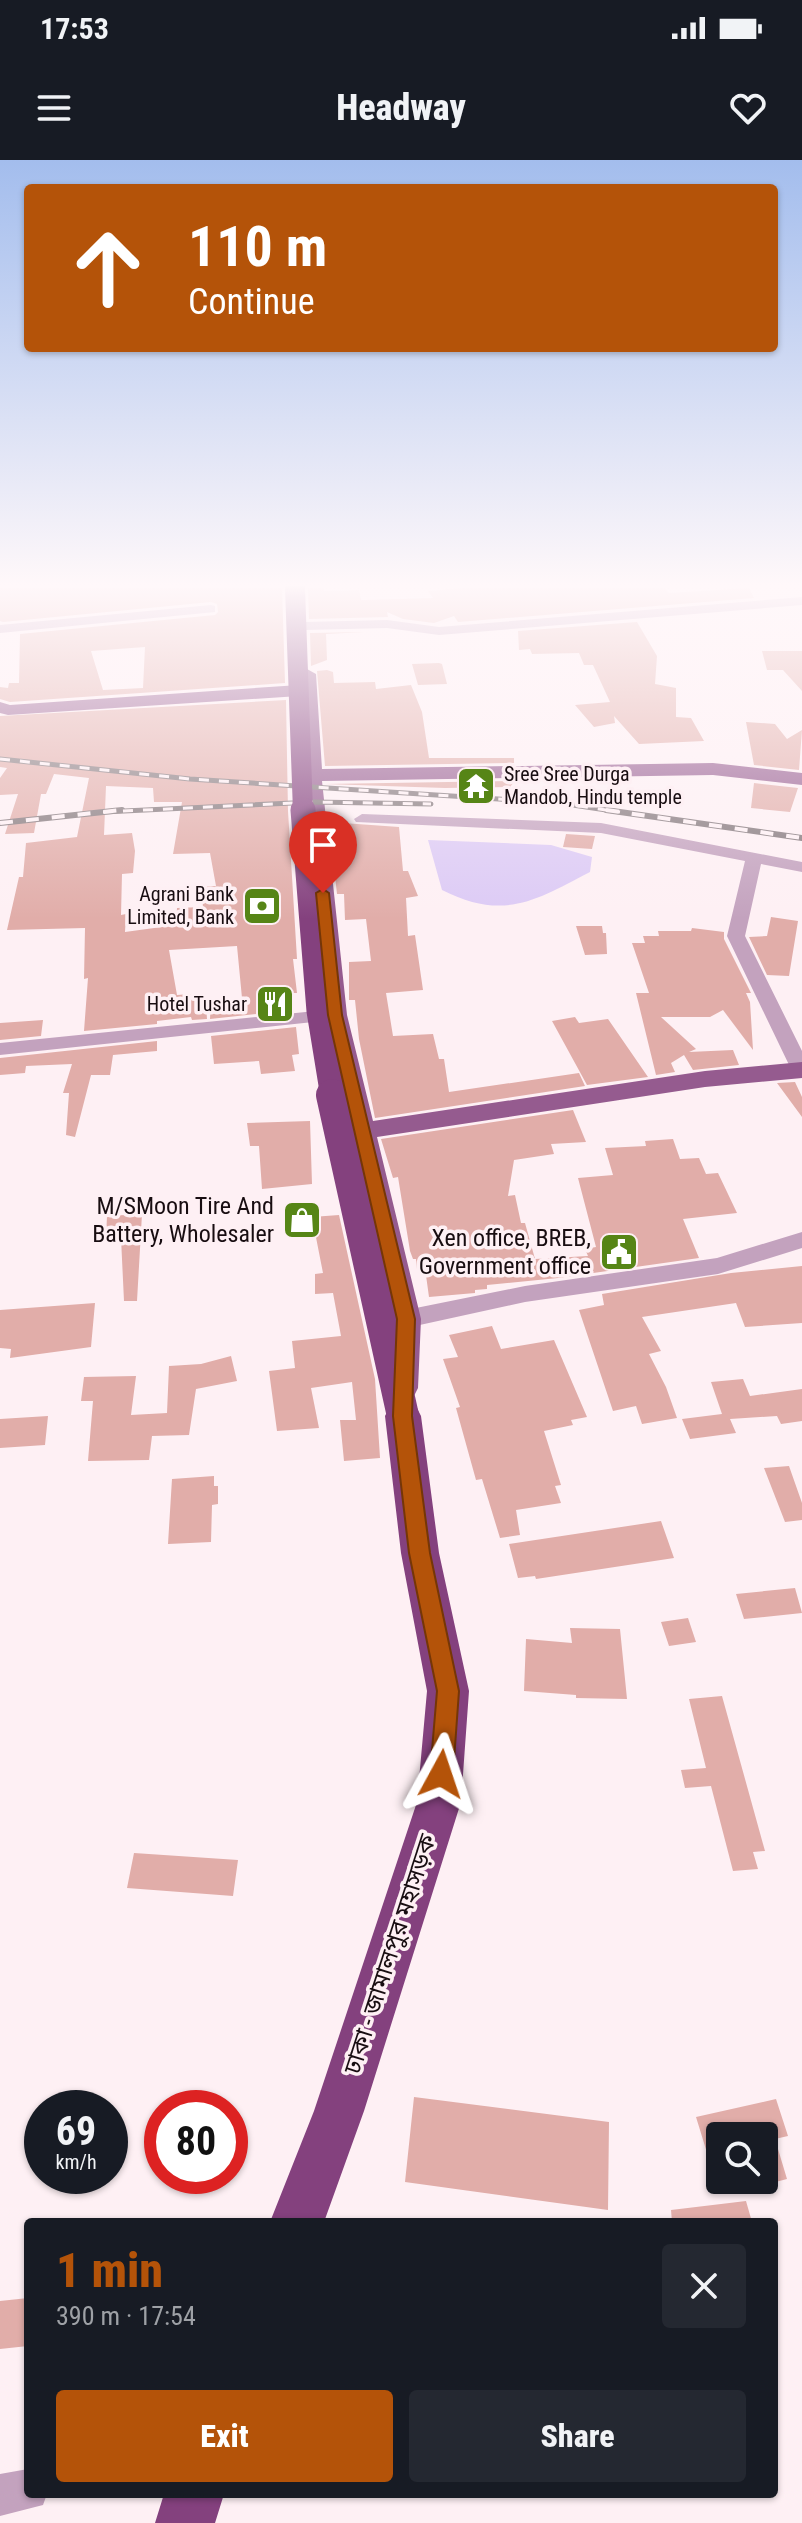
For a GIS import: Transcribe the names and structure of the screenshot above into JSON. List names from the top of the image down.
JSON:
{
  "streets": {
    "highway": ["ঢাকা - জামালপুর মহাসড়ক"]
  },
  "places": {
    "temple": ["Sree Sree Durga Mandob, Hindu temple"],
    "bank": ["Agrani Bank Limited, Bank"],
    "restaurant": ["Hotel Tushar"],
    "shop": ["M/SMoon Tire And Battery, Wholesaler"],
    "public building": ["Xen office, BREB, Government office"]
  },
  "page": {
    "status": "17:53",
    "header": "Headway",
    "turn": ["110 m", "Continue"],
    "speed": "69 km/h",
    "limit": "80",
    "heading": ["1 min", "390 m · 17:54"],
    "buttons": ["Exit", "Share"]
  }
}
